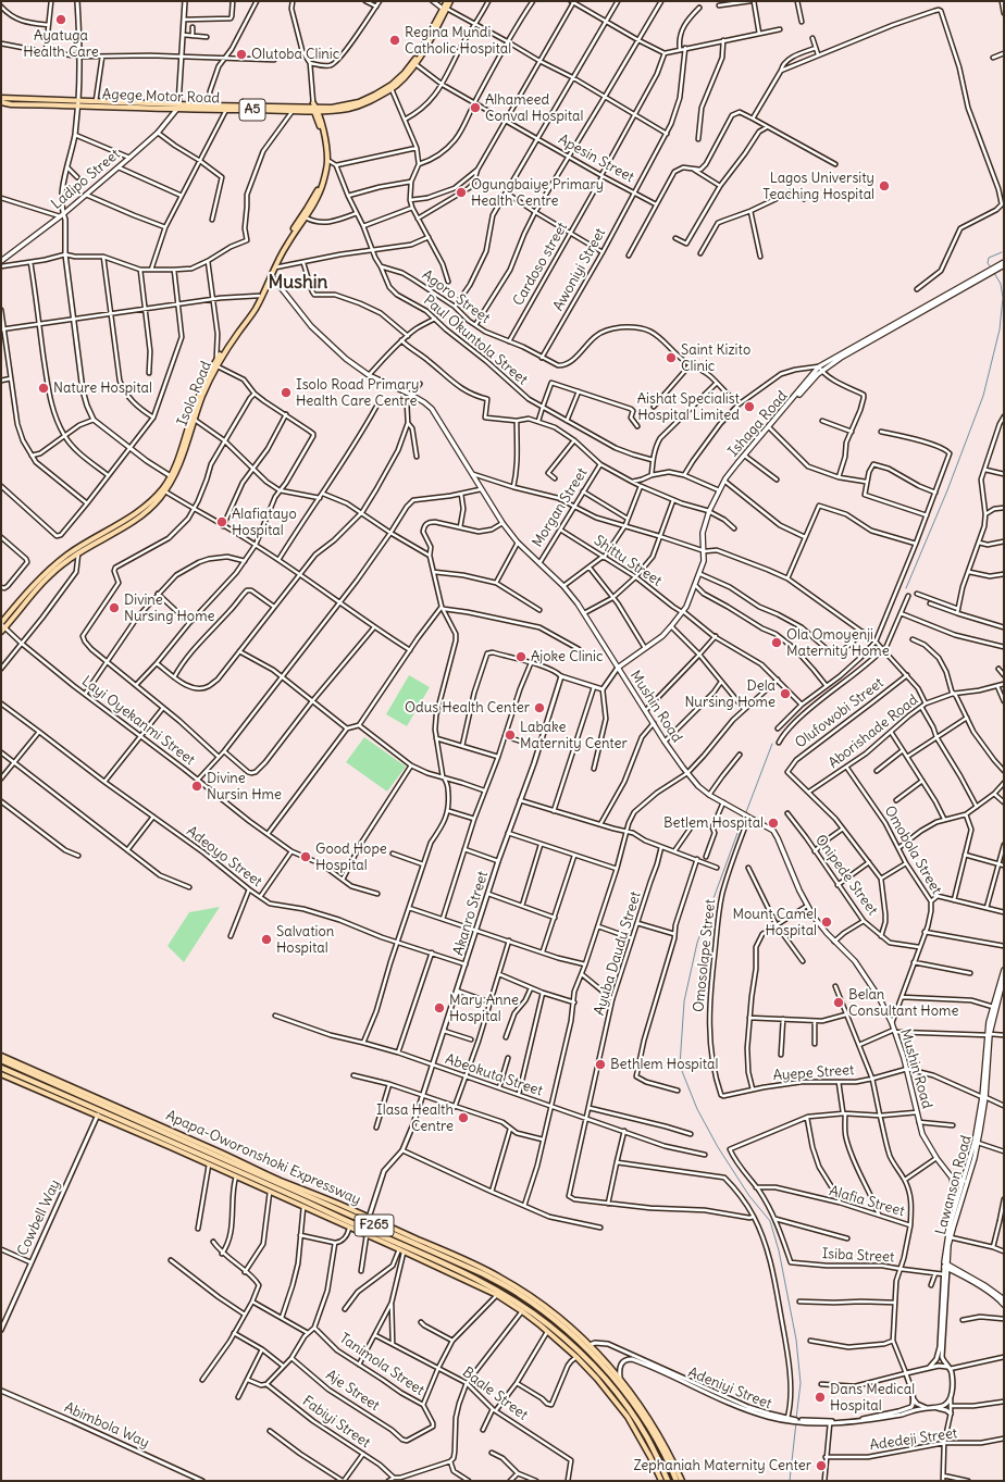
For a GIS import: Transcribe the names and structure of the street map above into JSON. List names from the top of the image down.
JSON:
{
  "streets": {
    "highway": ["Apapa-Oworonshoki Expressway", "F265"],
    "main road": [
      "Agege Motor Road",
      "A5",
      "Ladipo Street",
      "Isolo Road",
      "Ishaga Road",
      "Mushin Road",
      "Lawanson Road"
    ],
    "street": [
      "Apesin Street",
      "Cardoso street",
      "Awoniyi Street",
      "Agoro Street",
      "Paul Okuntola Street",
      "Morgan Street",
      "Shittu Street",
      "Olufowobi Street",
      "Layi Oyekanmi Street",
      "Aborishade Road",
      "Omobola Street",
      "Adeoyo Street",
      "Onipede Street",
      "Akanro Street",
      "Ayuba Daudu Street",
      "Omosolape Street",
      "Ayepe Street",
      "Abeokuta Street",
      "Alafia Street",
      "Cowbell Way",
      "Isiba Street",
      "Tanimola Street",
      "Adeniyi Street",
      "Aje Street",
      "Baale Street",
      "Fabiyi Street",
      "Abimbola Way",
      "Adedeji Street"
    ]
  },
  "crossings": [
    ["Agege Motor Road", "Apesin Street"],
    ["Agege Motor Road", "Ladipo Street"],
    ["Agege Motor Road", "Isolo Road"],
    ["Apesin Street", "Cardoso street"],
    ["Apesin Street", "Awoniyi Street"],
    ["Cardoso street", "Agoro Street"],
    ["Awoniyi Street", "Agoro Street"],
    ["Agoro Street", "Paul Okuntola Street"],
    ["Isolo Road", "Mushin Road"],
    ["Isolo Road", "Layi Oyekanmi Street"],
    ["Ishaga Road", "Shittu Street"],
    ["Ishaga Road", "Mushin Road"],
    ["Morgan Street", "Shittu Street"],
    ["Morgan Street", "Mushin Road"],
    ["Mushin Road", "Omobola Street"],
    ["Mushin Road", "Omosolape Street"],
    ["Mushin Road", "Ayepe Street"],
    ["Olufowobi Street", "Aborishade Road"],
    ["Aborishade Road", "Omobola Street"],
    ["Omobola Street", "Onipede Street"],
    ["Adeoyo Street", "Akanro Street"],
    ["Akanro Street", "Abeokuta Street"],
    ["Akanro Street", "Apapa-Oworonshoki Expressway"],
    ["Ayuba Daudu Street", "Abeokuta Street"],
    ["Omosolape Street", "Ayepe Street"],
    ["Ayepe Street", "Alafia Street"],
    ["Apapa-Oworonshoki Expressway", "Cowbell Way"],
    ["Apapa-Oworonshoki Expressway", "Adeniyi Street"],
    ["Lawanson Road", "Adeniyi Street"],
    ["Tanimola Street", "Aje Street"]
  ],
  "districts": ["Mushin"],
  "places": [
    "Ayatuga Health Care",
    "Regina Mundi Catholic Hospital",
    "Olutoba Clinic",
    "Alhameed Conval Hospital",
    "Lagos University Teaching Hospital",
    "Ogungbaiye Primary Health Centre",
    "Saint Kizito Clinic",
    "Nature Hospital",
    "Isolo Road Primary Health Care Centre",
    "Aishat Specialist Hospital Limited",
    "Alafiatayo Hospital",
    "Divine Nursing Home",
    "Ola Omoyenji Maternity Home",
    "Ajoke Clinic",
    "Dela Nursing Home",
    "Odus Health Center",
    "Labake Maternity Center",
    "Divine Nursin Hme",
    "Betlem Hospital",
    "Good Hope Hospital",
    "Mount Camel Hospital",
    "Salvation Hospital",
    "Belan Consultant Home",
    "Mary Anne Hospital",
    "Bethlem Hospital",
    "Ilasa Health Centre",
    "Dans Medical Hospital",
    "Zephaniah Maternity Center"
  ]
}
